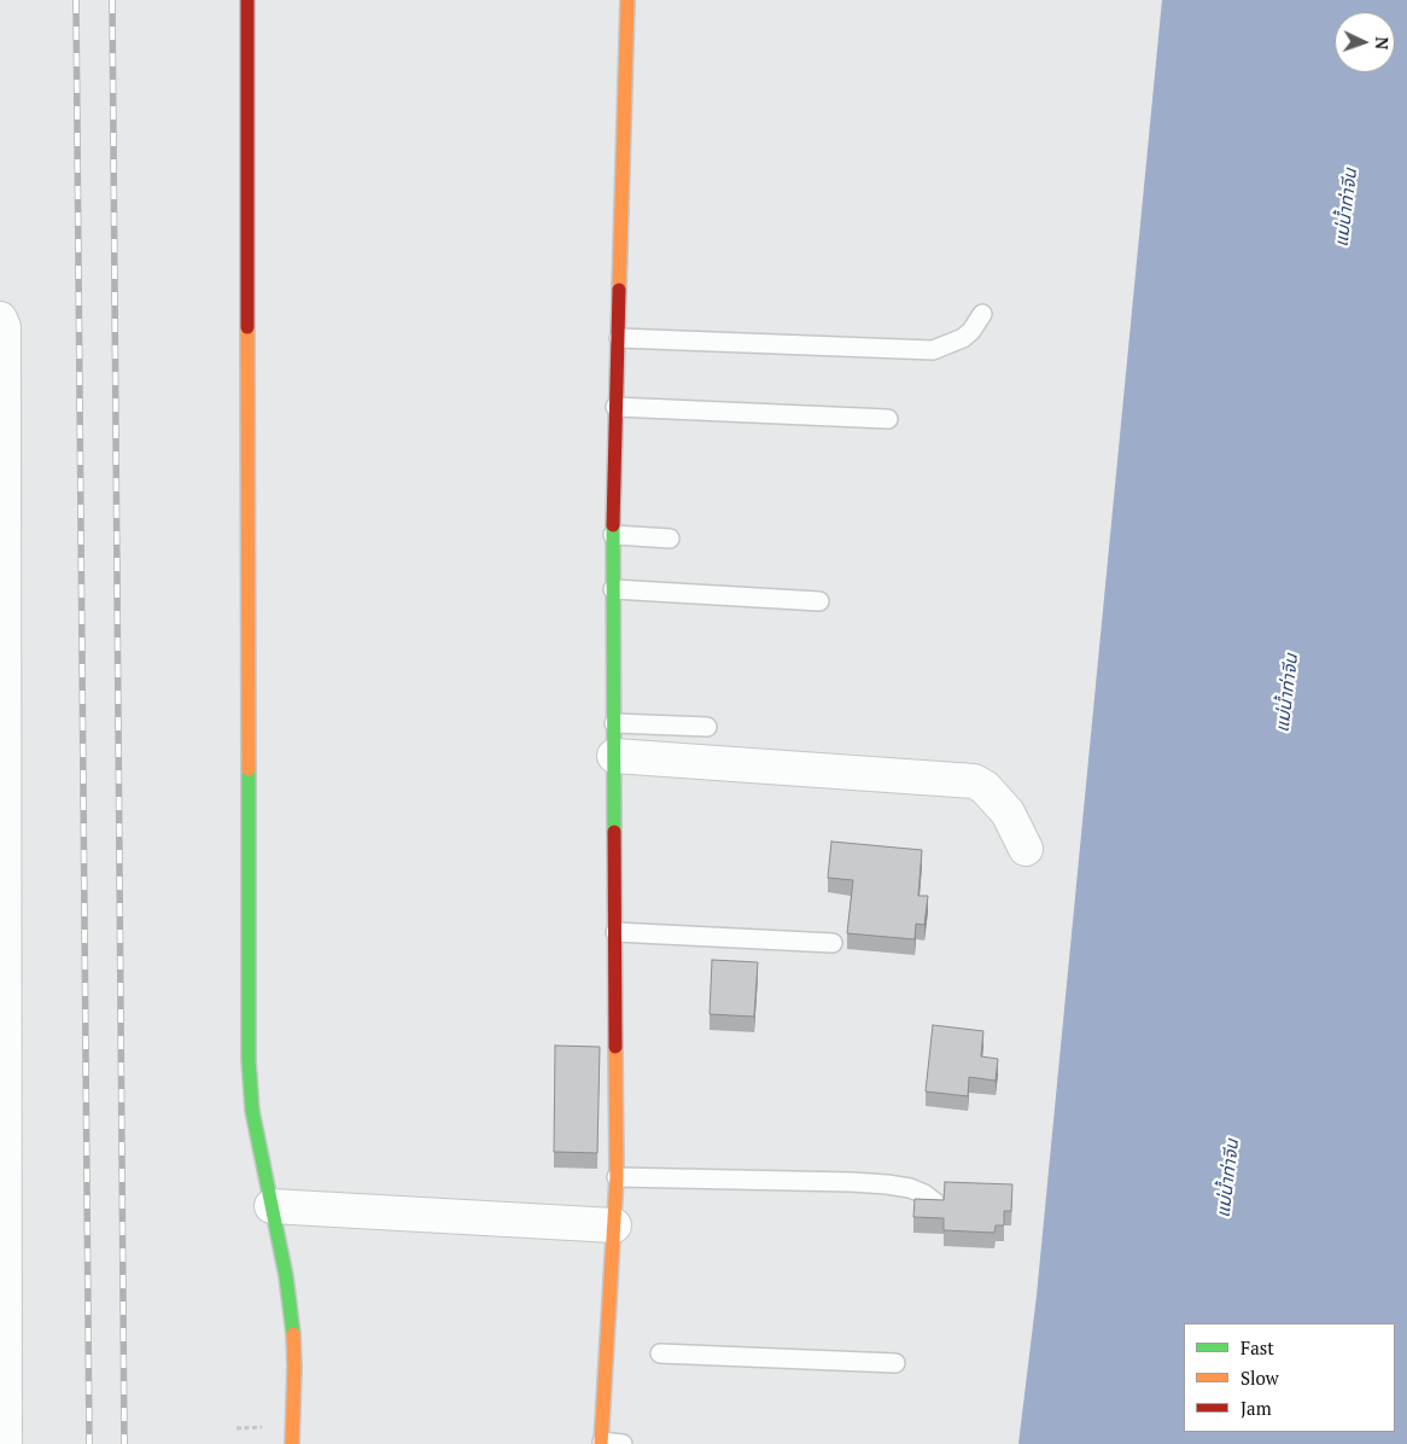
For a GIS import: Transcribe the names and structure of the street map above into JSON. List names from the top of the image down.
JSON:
{
  "water": ["แม่น้ำท่าจีน"],
  "legend": ["Fast", "Slow", "Jam"],
  "north": "right"
}
